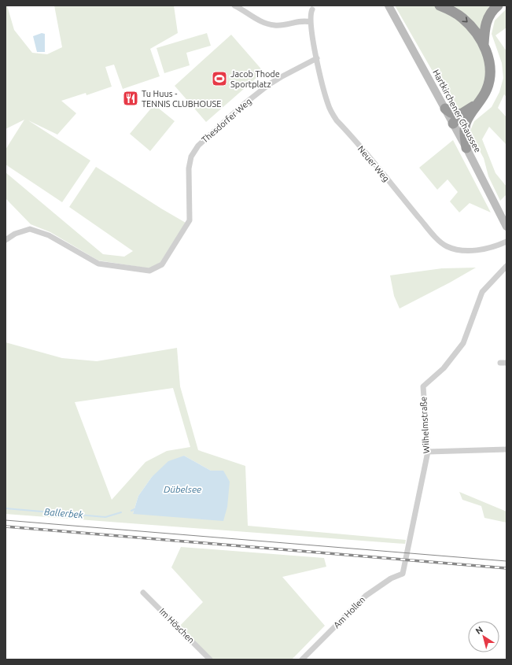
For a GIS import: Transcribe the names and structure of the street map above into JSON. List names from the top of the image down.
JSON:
{
  "streets": {
    "main road": ["Hartkirchener Chaussee"],
    "street": [
      "Thesdorfer Weg",
      "Neuer Weg",
      "Wilhelmstraße",
      "Am Hollen",
      "Im Höschen"
    ]
  },
  "crossings": [
    ["Thesdorfer Weg", "Neuer Weg"],
    ["Wilhelmstraße", "Am Hollen"]
  ],
  "water": ["Dübelsee", "Ballerbek"],
  "places": {
    "sports": ["Jacob Thode Sportplatz"],
    "restaurant": ["Tu Huus - TENNIS CLUBHOUSE"]
  },
  "north": "top left"
}
